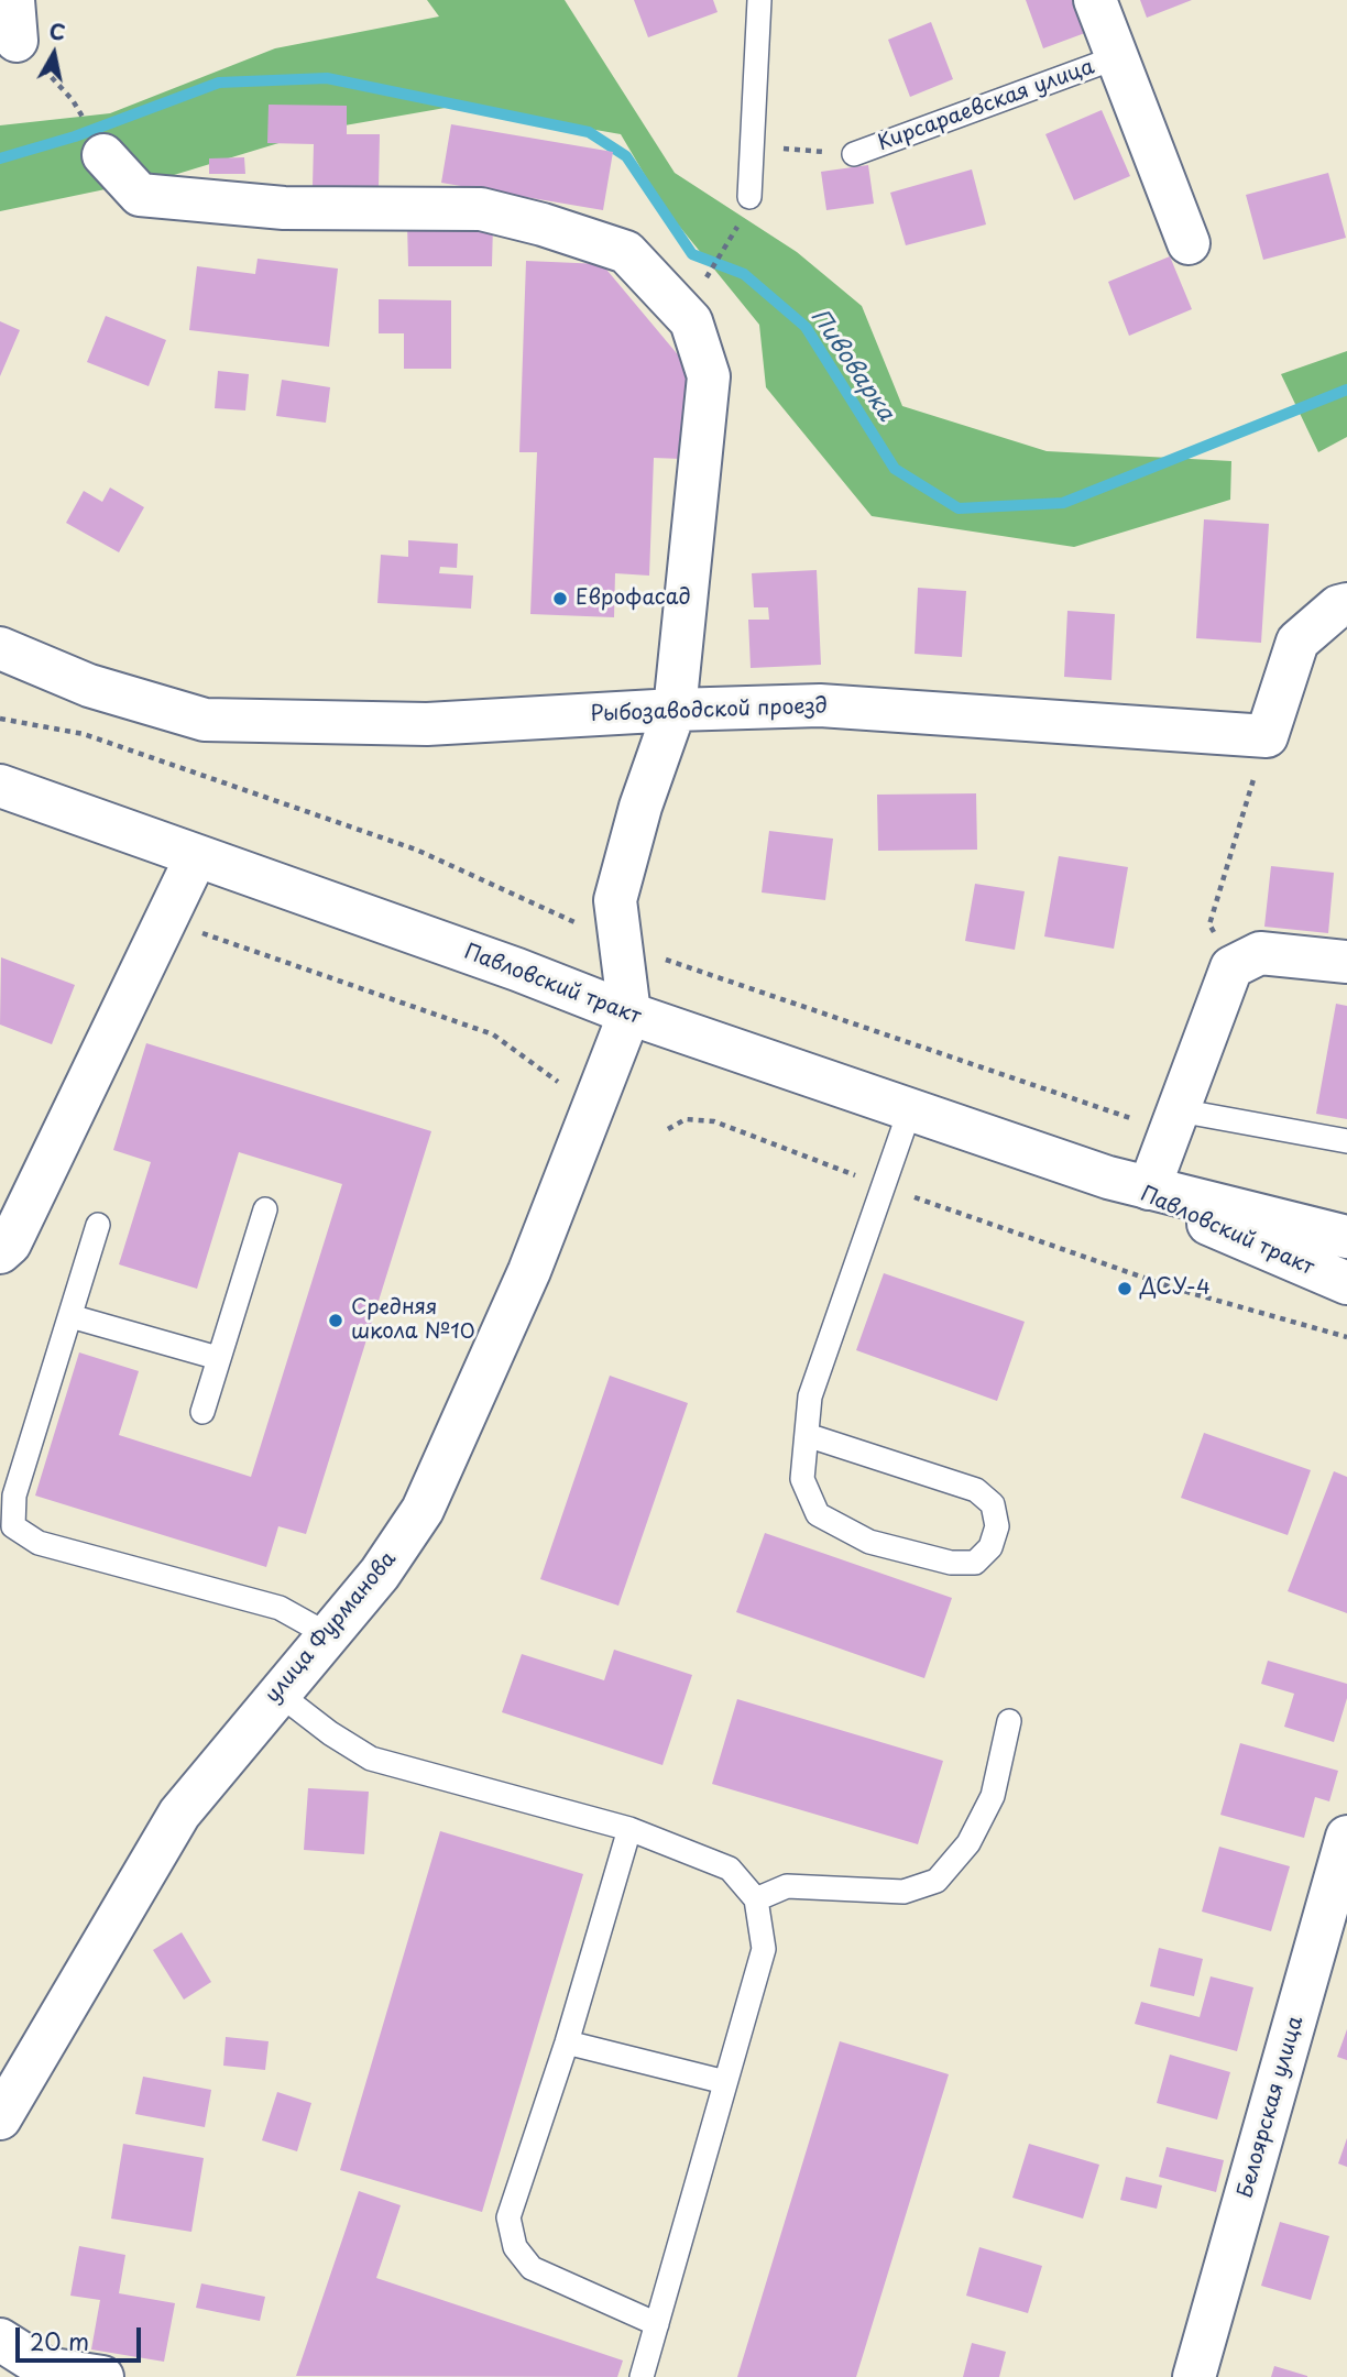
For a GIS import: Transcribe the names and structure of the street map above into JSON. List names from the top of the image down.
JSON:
{
  "streets": {
    "street": [
      "Рыбозаводской проезд",
      "Павловский тракт",
      "улица Фурманова",
      "Белоярская улица"
    ],
    "lane": ["Кирсараевская улица"]
  },
  "crossings": [
    ["Павловский тракт", "улица Фурманова"]
  ],
  "water": ["Пивоварка"],
  "places": ["Еврофасад", "ДСУ-4", "Средняя школа №10"],
  "scale_bar": "20 m",
  "north": "top"
}
